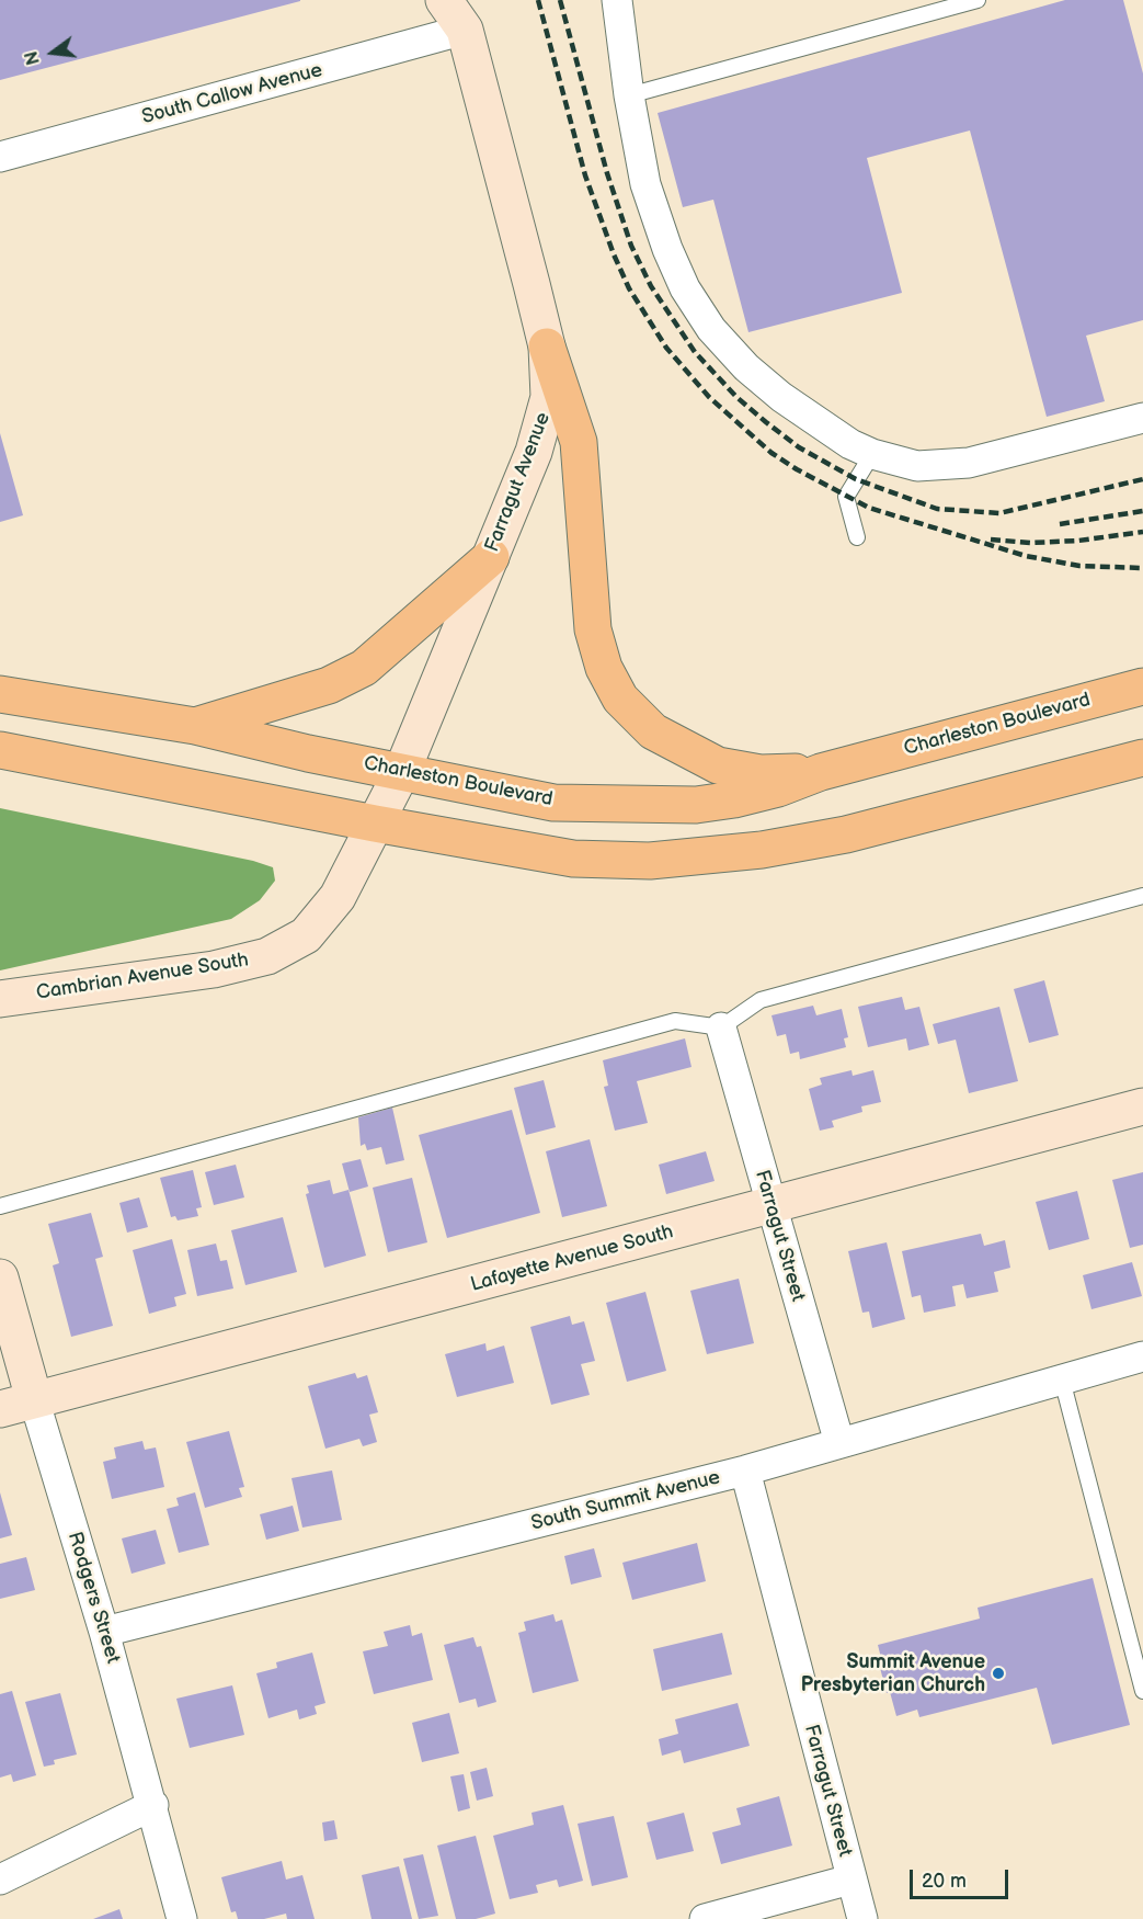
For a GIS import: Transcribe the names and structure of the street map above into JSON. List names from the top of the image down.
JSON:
{
  "streets": {
    "highway": ["Charleston Boulevard"],
    "street": [
      "South Callow Avenue",
      "Farragut Avenue",
      "Cambrian Avenue South",
      "Farragut Street",
      "Lafayette Avenue South",
      "South Summit Avenue",
      "Rodgers Street"
    ]
  },
  "crossings": [
    ["South Callow Avenue", "Farragut Avenue"],
    ["Farragut Avenue", "Charleston Boulevard"],
    ["Farragut Street", "Lafayette Avenue South"],
    ["Farragut Street", "South Summit Avenue"],
    ["Lafayette Avenue South", "Rodgers Street"],
    ["South Summit Avenue", "Rodgers Street"]
  ],
  "places": ["Summit Avenue Presbyterian Church"],
  "scale_bar": "20 m",
  "north": "left"
}
